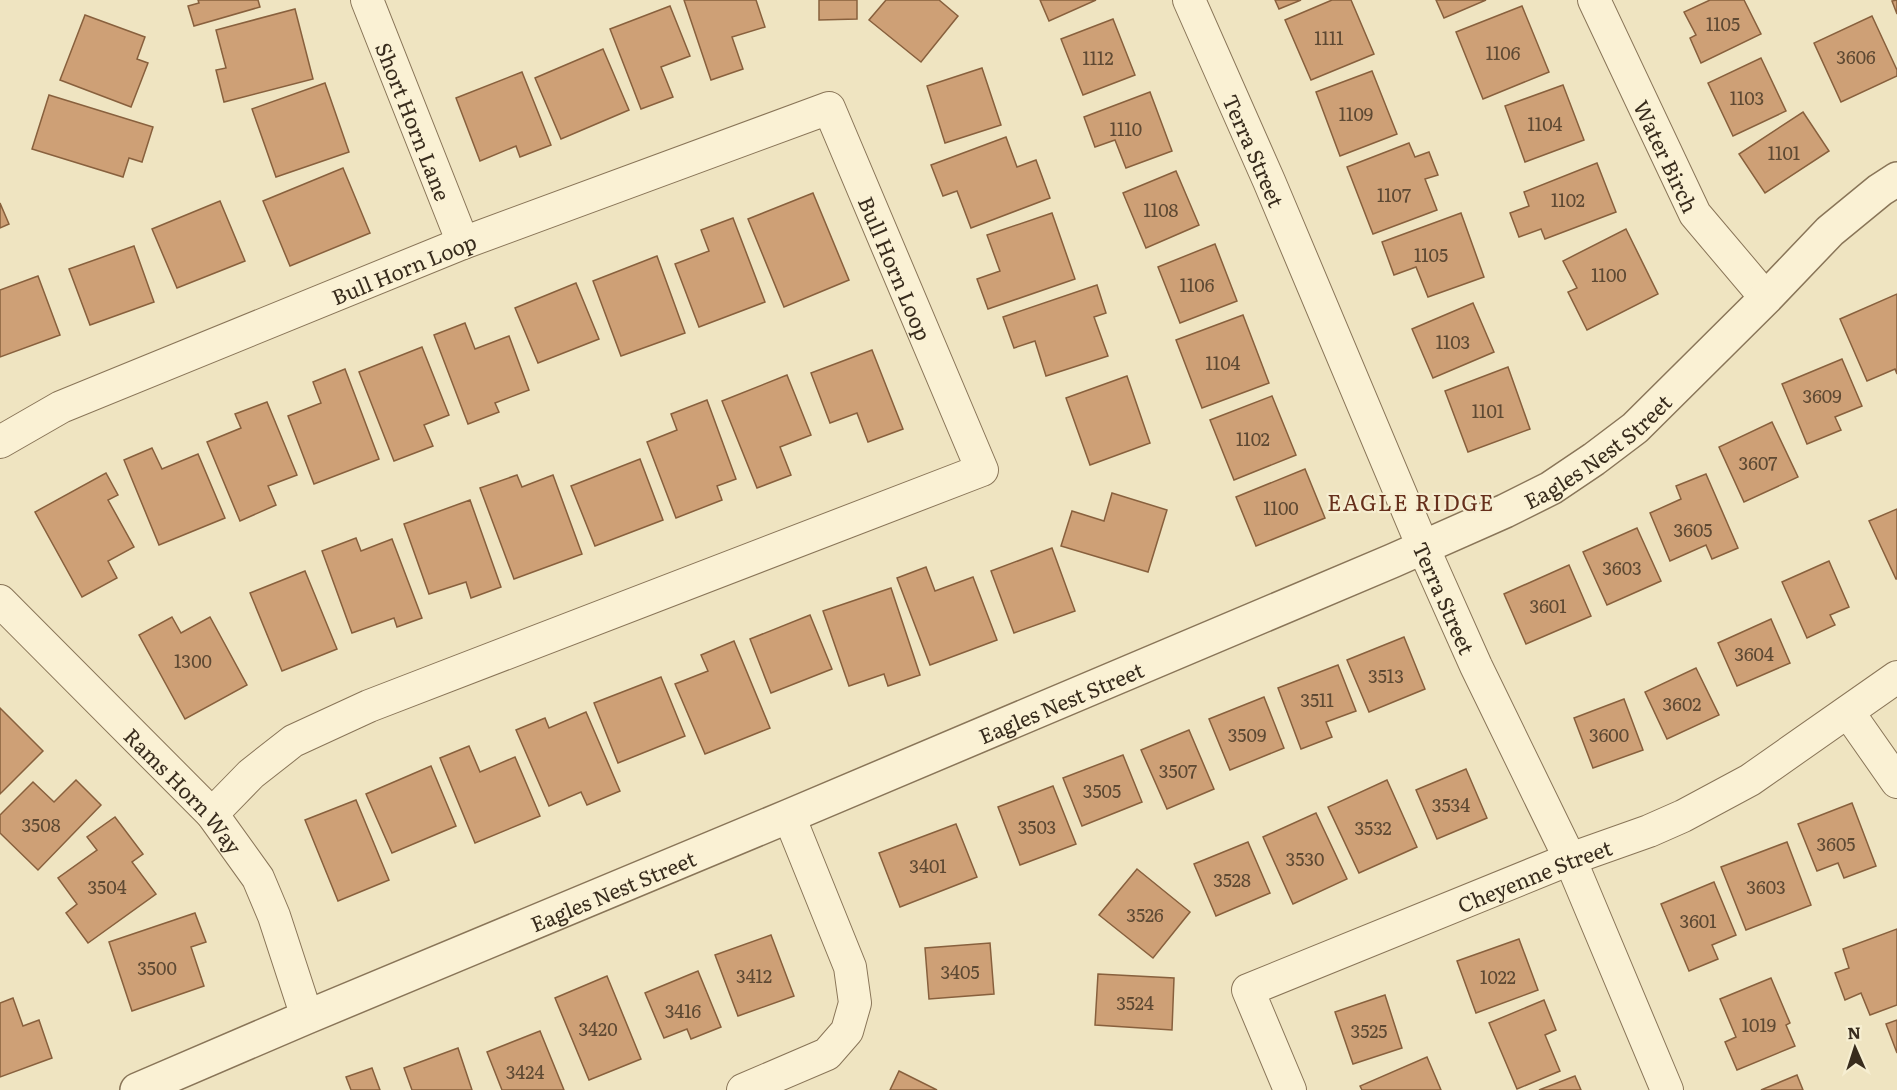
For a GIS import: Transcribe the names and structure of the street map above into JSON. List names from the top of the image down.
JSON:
{
  "streets": {
    "street": [
      "Short Horn Lane",
      "Terra Street",
      "Water Birch",
      "Bull Horn Loop",
      "Eagles Nest Street",
      "Rams Horn Way",
      "Cheyenne Street"
    ]
  },
  "crossings": [
    ["Short Horn Lane", "Bull Horn Loop"],
    ["Terra Street", "Eagles Nest Street"],
    ["Terra Street", "Cheyenne Street"],
    ["Water Birch", "Eagles Nest Street"],
    ["Bull Horn Loop", "Rams Horn Way"],
    ["Eagles Nest Street", "Rams Horn Way"]
  ],
  "districts": ["EAGLE RIDGE"],
  "house_numbers": [
    "1105",
    "1111",
    "1106",
    "3606",
    "1112",
    "1103",
    "1109",
    "1104",
    "1110",
    "1101",
    "1107",
    "1102",
    "1108",
    "1105",
    "1100",
    "1106",
    "1103",
    "1104",
    "3609",
    "1101",
    "1102",
    "3607",
    "1100",
    "3605",
    "3603",
    "3601",
    "3604",
    "1300",
    "3513",
    "3511",
    "3602",
    "3509",
    "3600",
    "3507",
    "3505",
    "3534",
    "3508",
    "3503",
    "3532",
    "3605",
    "3530",
    "3401",
    "3528",
    "3504",
    "3603",
    "3526",
    "3601",
    "3500",
    "3405",
    "3412",
    "1022",
    "3524",
    "3416",
    "1019",
    "3420",
    "3525",
    "3424"
  ],
  "north": "top"
}
